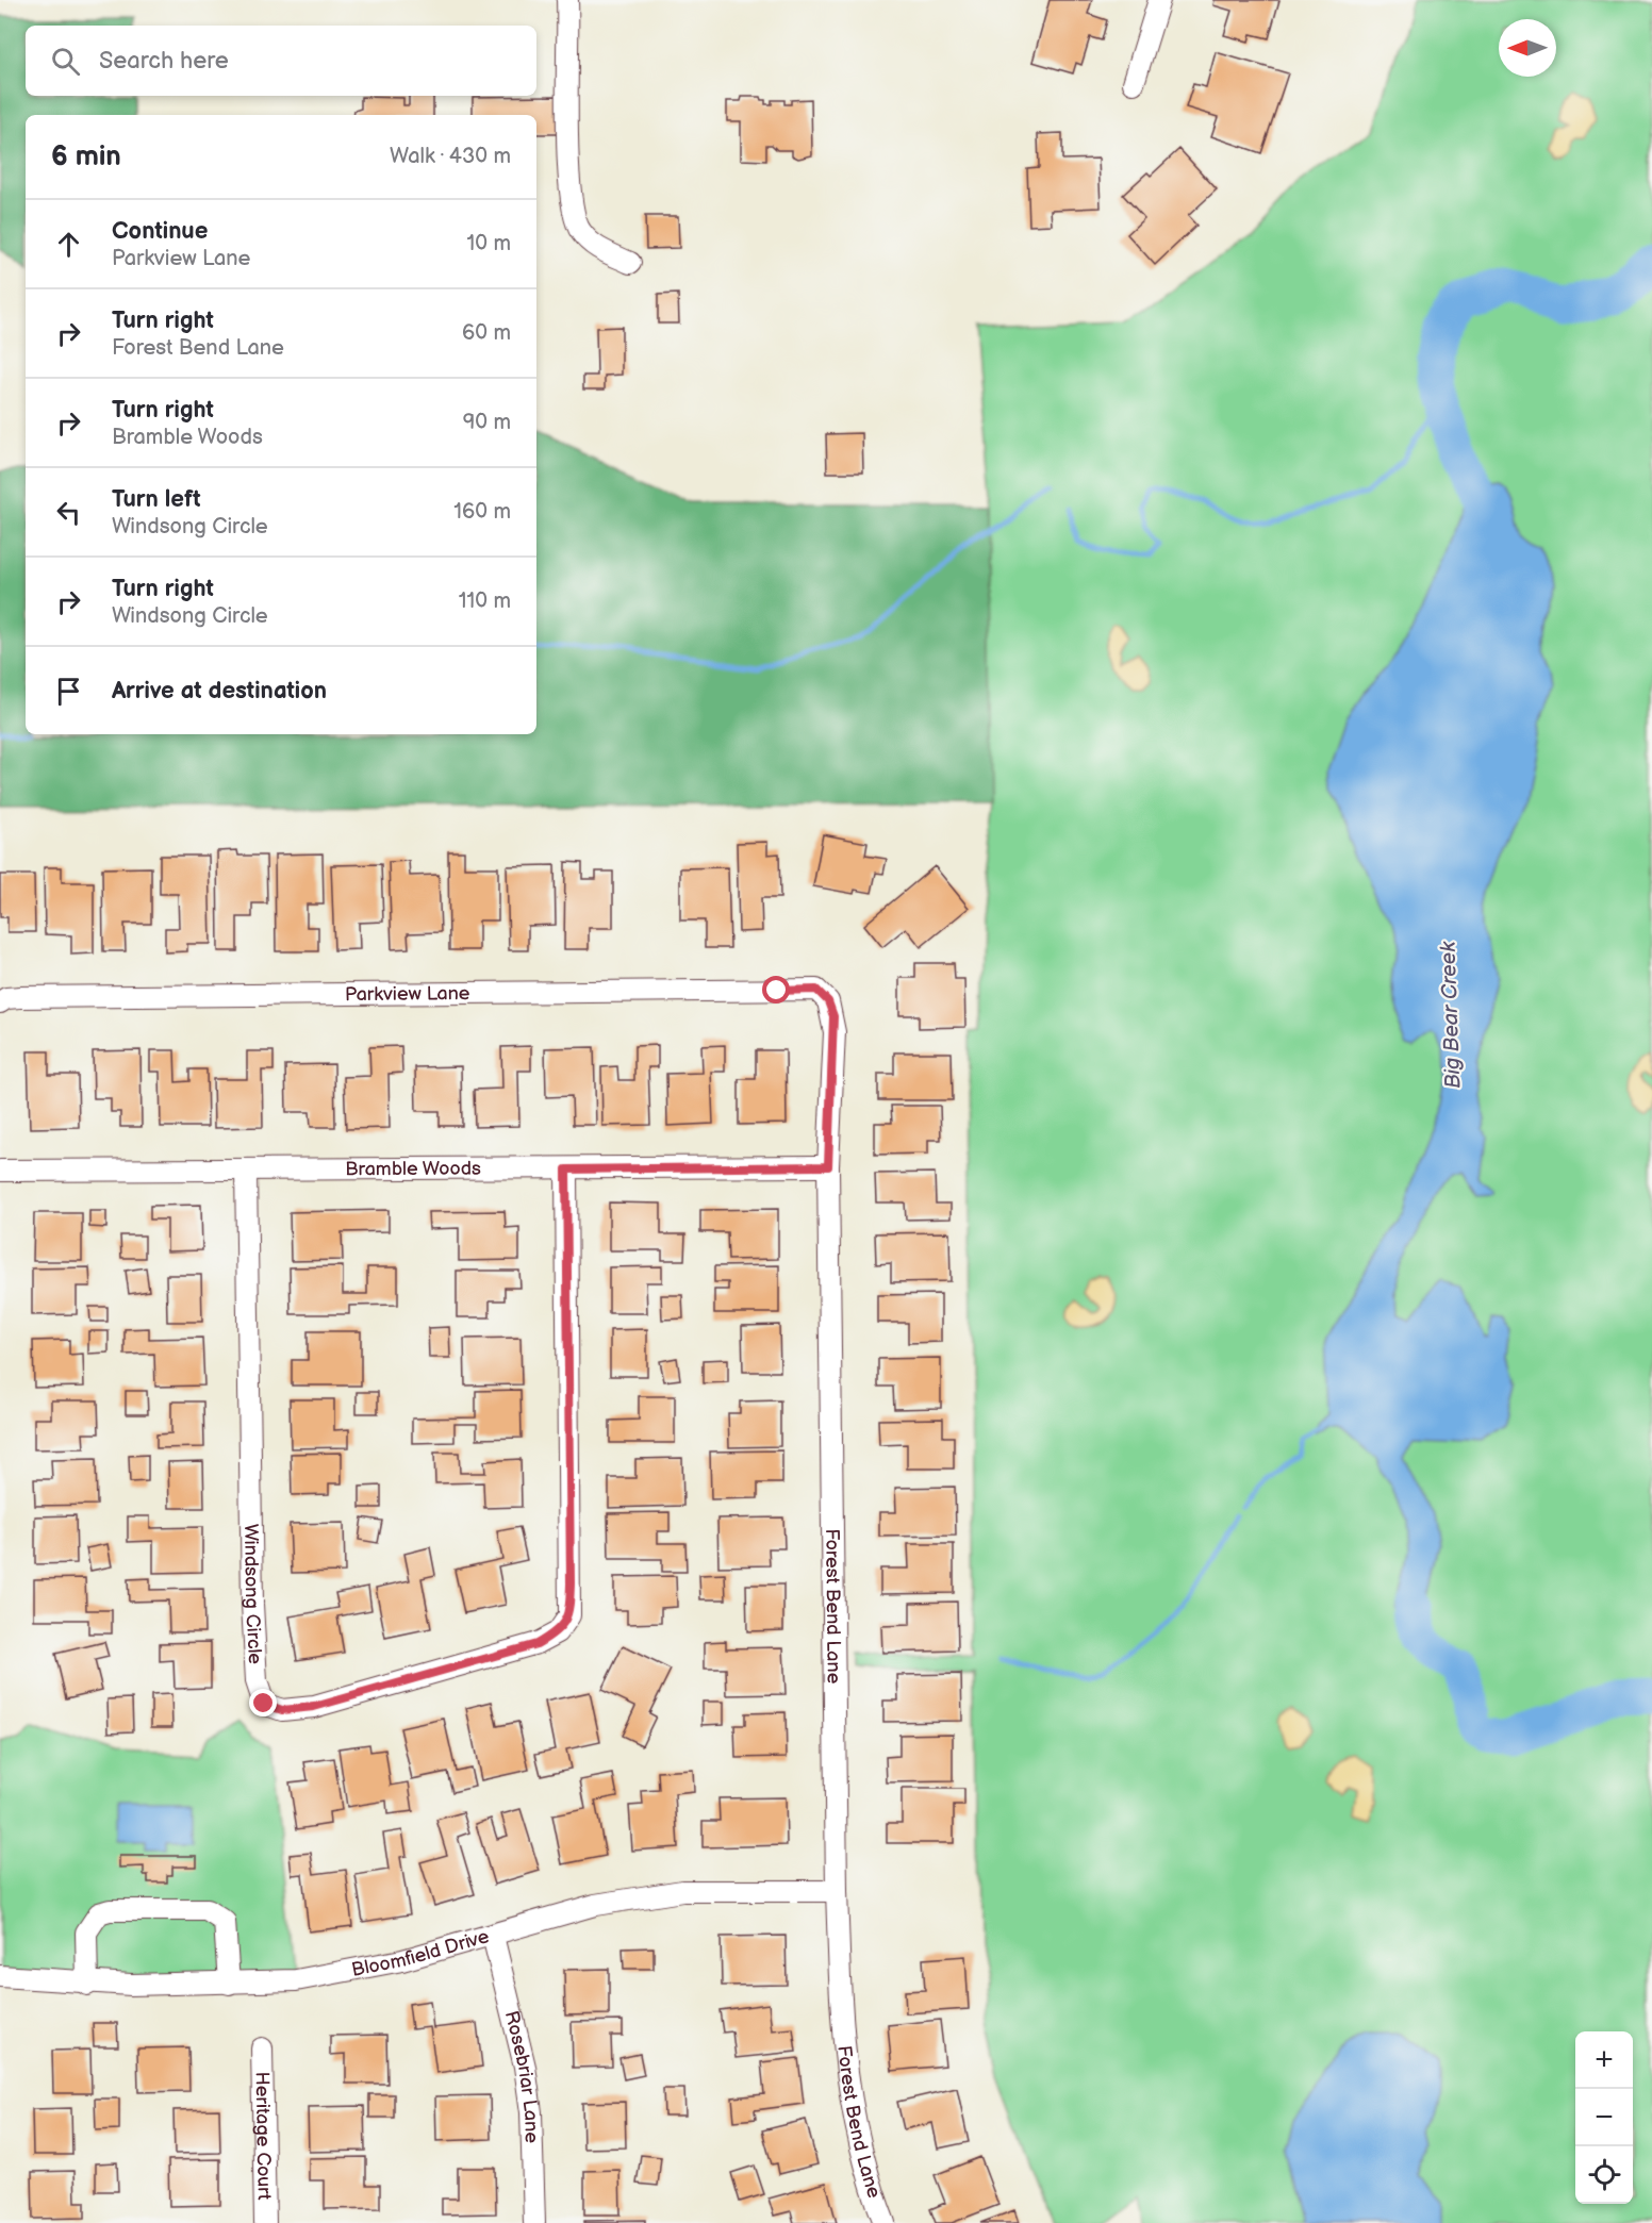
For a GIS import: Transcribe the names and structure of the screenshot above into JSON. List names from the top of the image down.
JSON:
{
  "streets": {
    "street": [
      "Parkview Lane",
      "Bramble Woods",
      "Windsong Circle",
      "Forest Bend Lane",
      "Bloomfield Drive",
      "Rosebriar Lane",
      "Heritage Court"
    ]
  },
  "crossings": [
    ["Parkview Lane", "Forest Bend Lane"],
    ["Bramble Woods", "Windsong Circle"],
    ["Bramble Woods", "Forest Bend Lane"],
    ["Forest Bend Lane", "Bloomfield Drive"],
    ["Bloomfield Drive", "Rosebriar Lane"]
  ],
  "water": ["Big Bear Creek"],
  "north": "left",
  "page": {
    "search": "Search here",
    "heading": ["6 min", "Walk · 430 m"],
    "list": [
      ["Continue", "Parkview Lane", "10 m"],
      ["Turn right", "Forest Bend Lane", "60 m"],
      ["Turn right", "Bramble Woods", "90 m"],
      ["Turn left", "Windsong Circle", "160 m"],
      ["Turn right", "Windsong Circle", "110 m"],
      "Arrive at destination"
    ],
    "map_buttons": ["+", "−"]
  }
}
